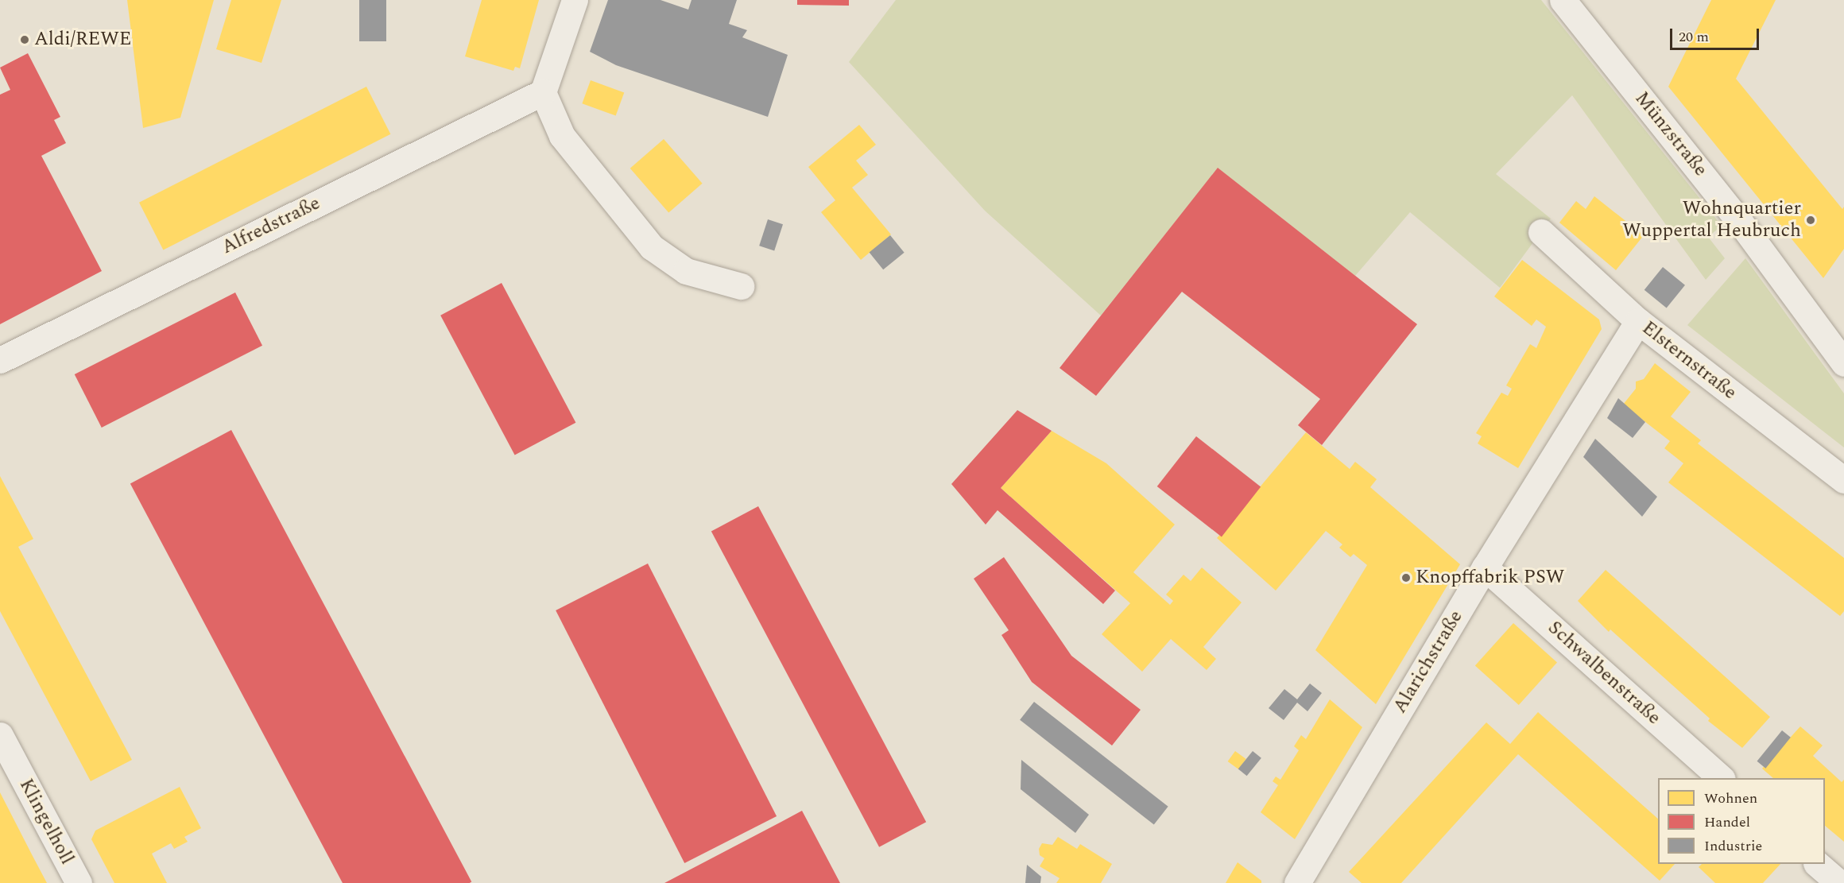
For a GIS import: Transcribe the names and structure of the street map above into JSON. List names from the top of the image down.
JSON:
{
  "streets": {
    "street": [
      "Münzstraße",
      "Alfredstraße",
      "Elsternstraße",
      "Alarichstraße",
      "Schwalbenstraße",
      "Klingelholl"
    ]
  },
  "crossings": [
    ["Elsternstraße", "Alarichstraße"],
    ["Alarichstraße", "Schwalbenstraße"]
  ],
  "places": ["Aldi/REWE", "Wohnquartier Wuppertal Heubruch", "Knopffabrik PSW"],
  "legend": ["Wohnen", "Handel", "Industrie"],
  "scale_bar": "20 m"
}
